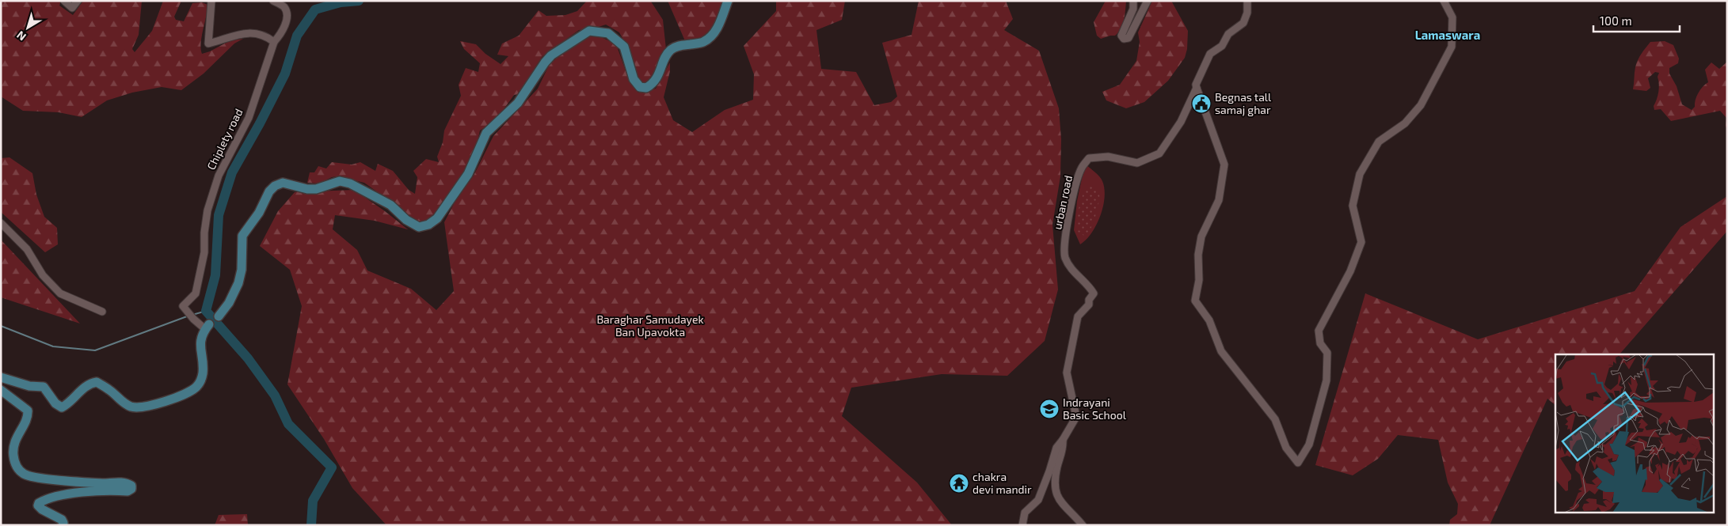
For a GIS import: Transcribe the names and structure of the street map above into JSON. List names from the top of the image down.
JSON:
{
  "streets": {
    "street": ["Chiplety road", "urban road"]
  },
  "districts": ["Lamaswara"],
  "parks": ["Baraghar Samudayek Ban Upavokta"],
  "places": {
    "public building": ["Begnas tall samaj ghar"],
    "school or university": ["Indrayani Basic School"],
    "temple": ["chakra devi mandir"]
  },
  "scale_bar": "100 m",
  "north": "bottom left"
}
